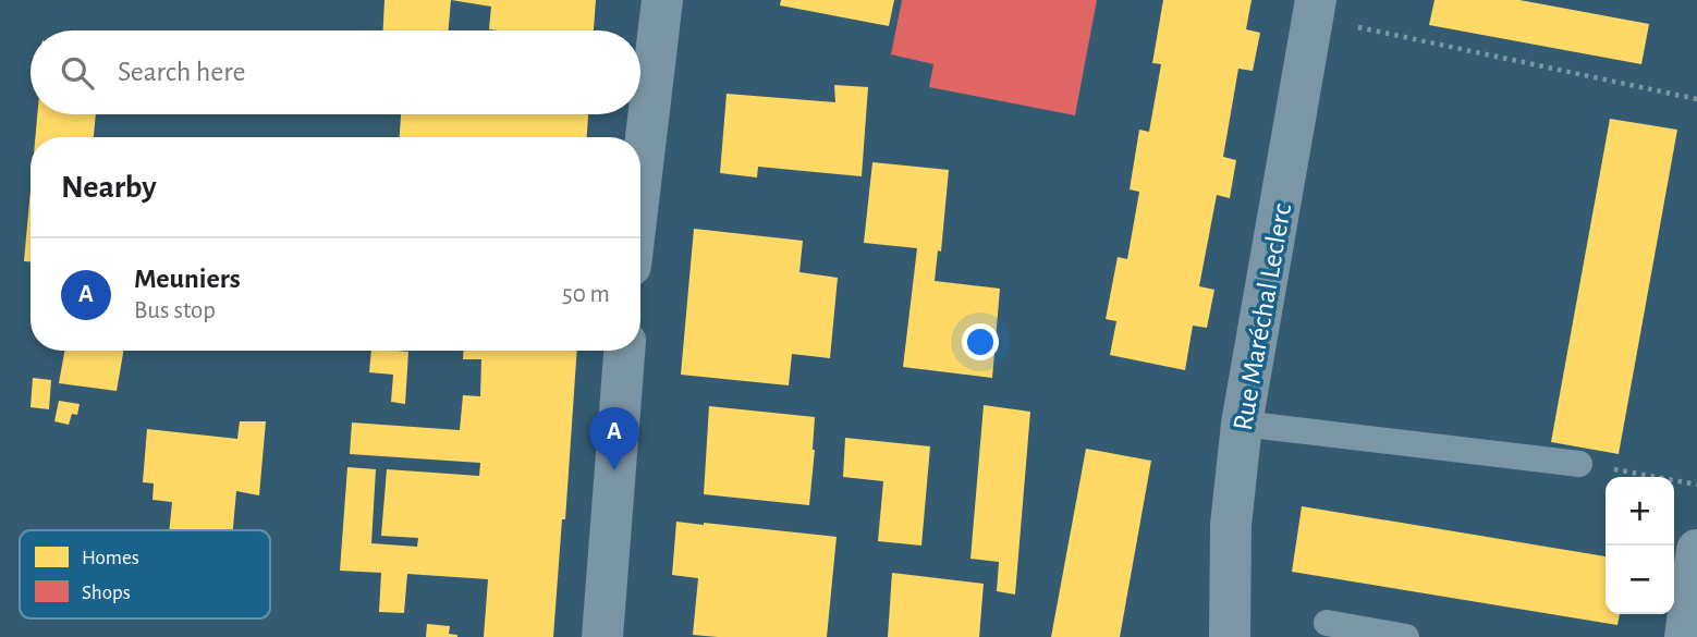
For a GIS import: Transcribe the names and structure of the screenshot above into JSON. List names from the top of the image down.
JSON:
{
  "streets": {
    "street": ["Rue Maréchal Leclerc"]
  },
  "legend": ["Homes", "Shops"],
  "page": {
    "search": "Search here",
    "heading": "Nearby",
    "list": [
      {
        "mark": "A",
        "name": "Meuniers",
        "note": "Bus stop",
        "value": "50 m"
      }
    ],
    "pins": "A",
    "map_buttons": ["+", "−"]
  }
}
